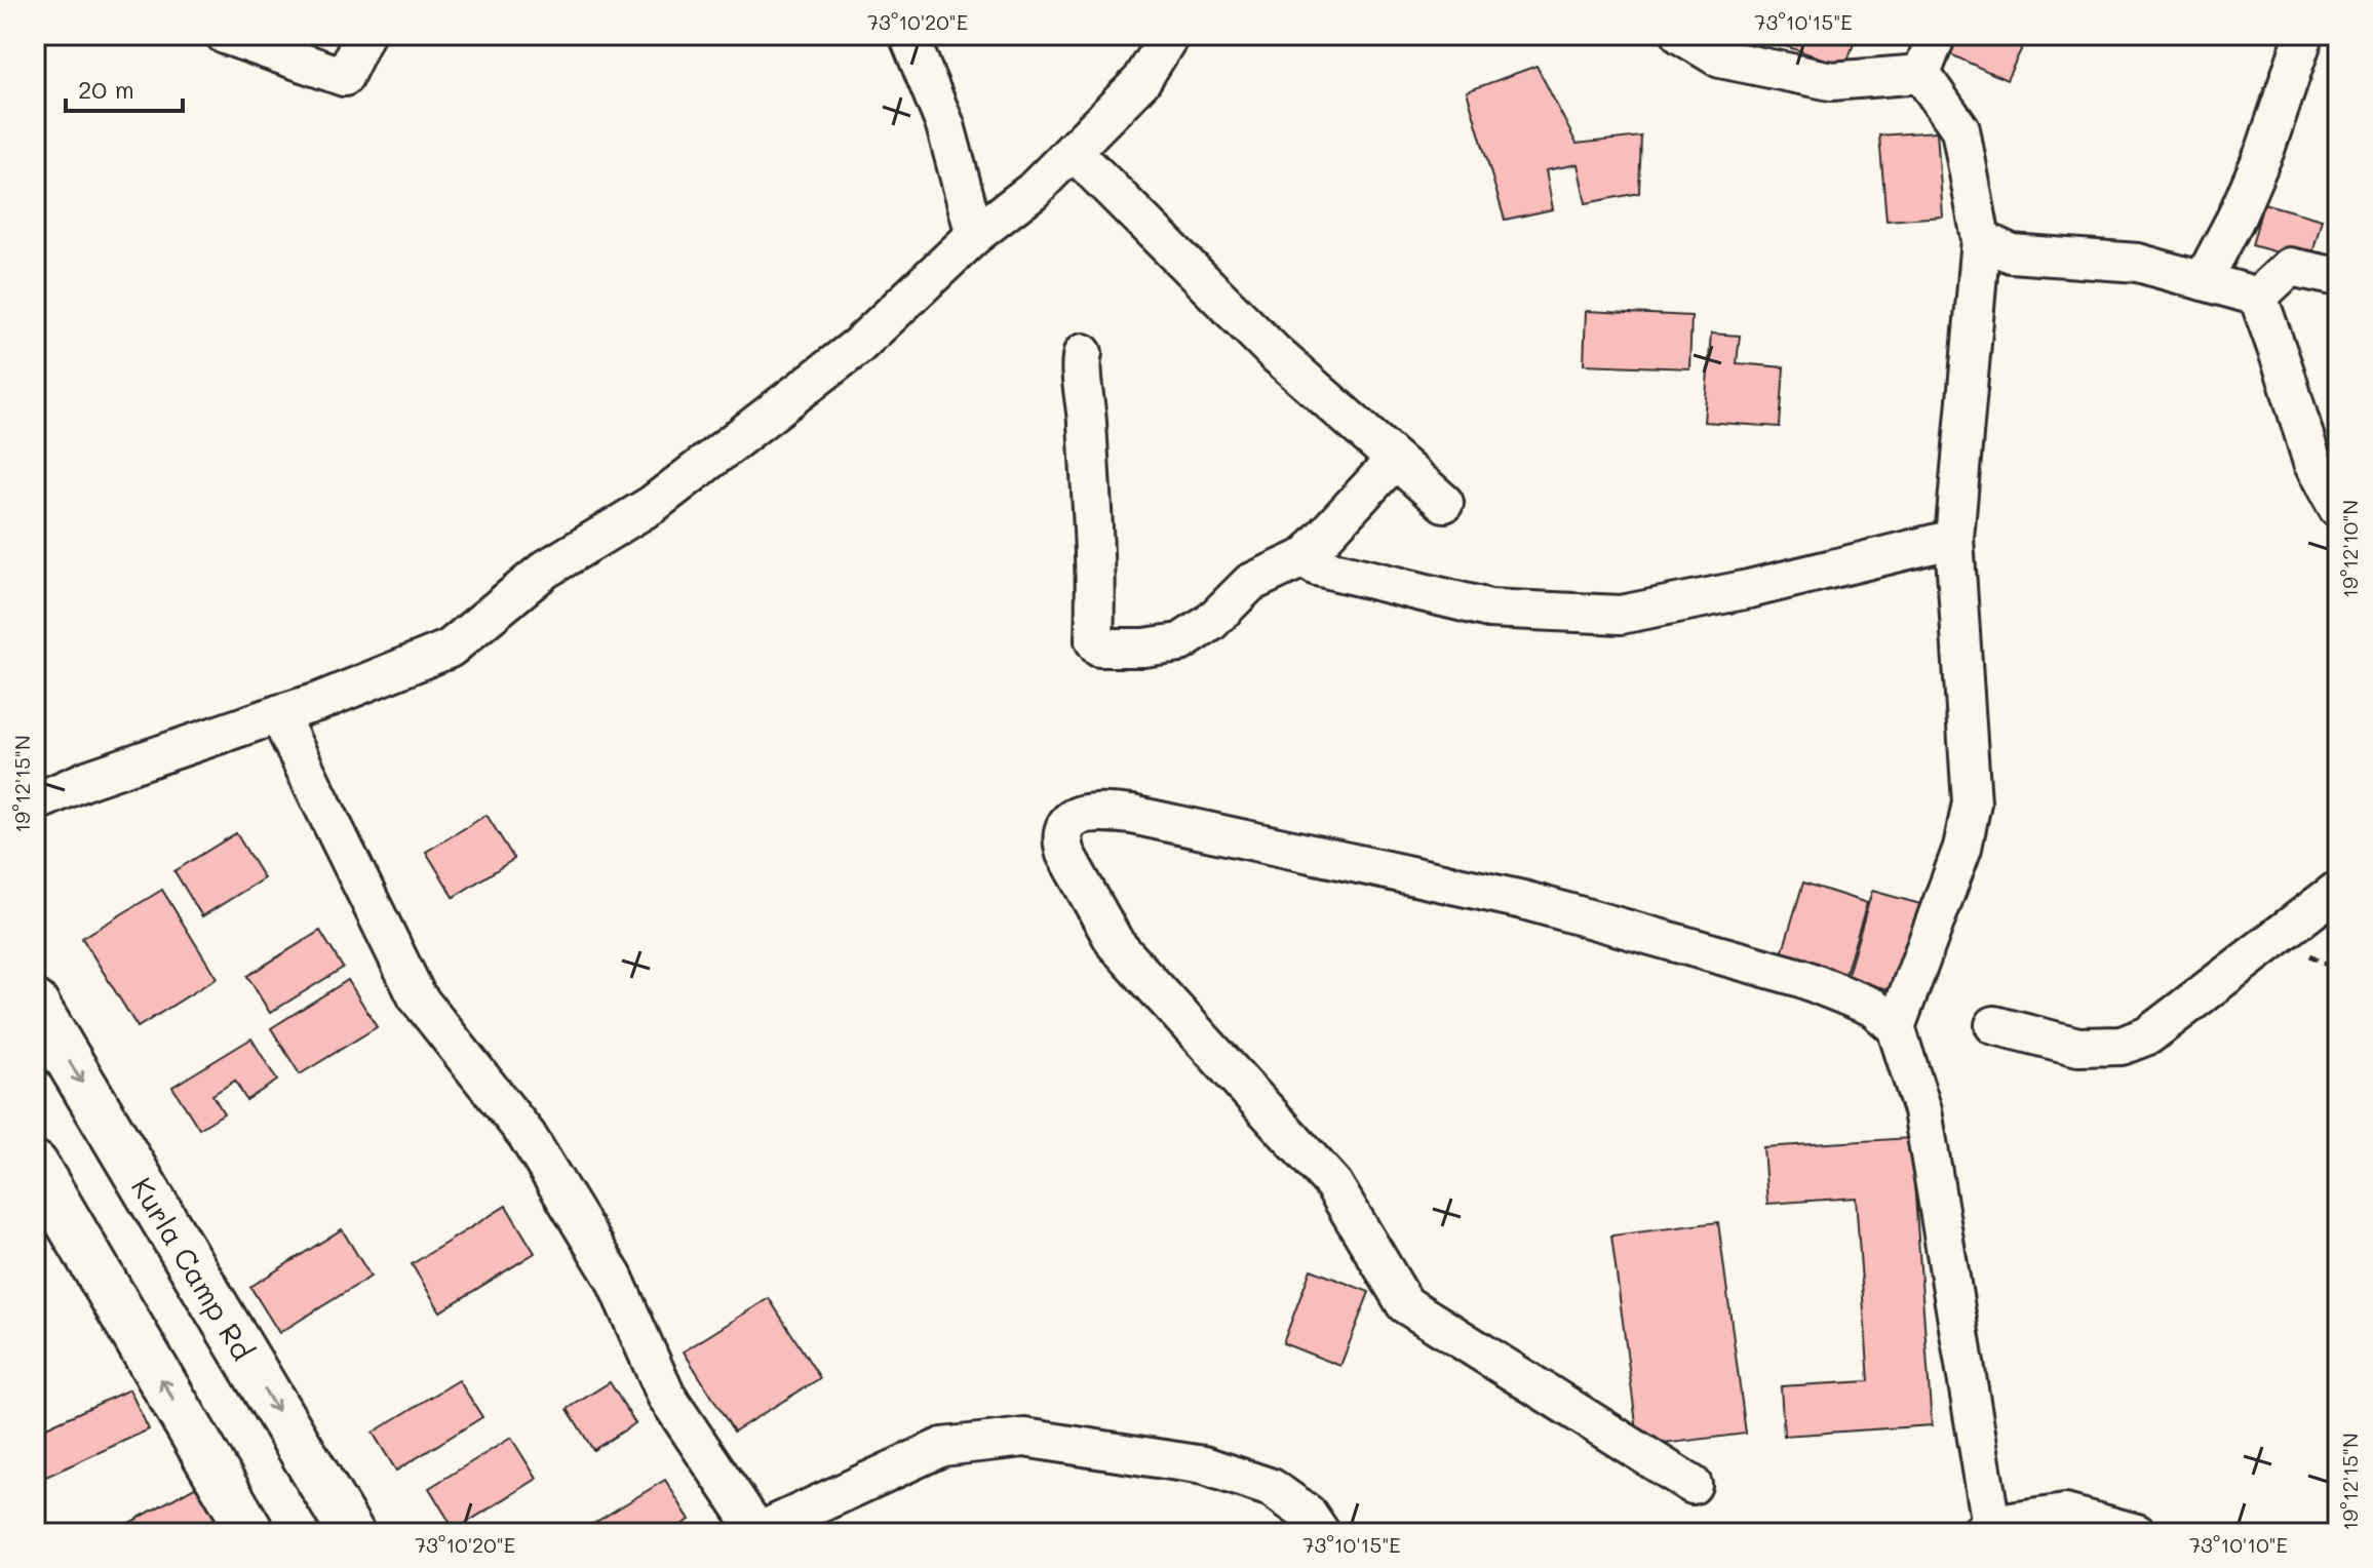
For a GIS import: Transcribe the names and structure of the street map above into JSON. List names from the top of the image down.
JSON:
{
  "streets": {
    "main road": ["Kurla Camp Rd"]
  },
  "scale_bar": "20 m",
  "coordinates": [
    "73°10'20\"E",
    "73°10'15\"E",
    "19°12'10\"N",
    "19°12'15\"N",
    "73°10'10\"E"
  ]
}
